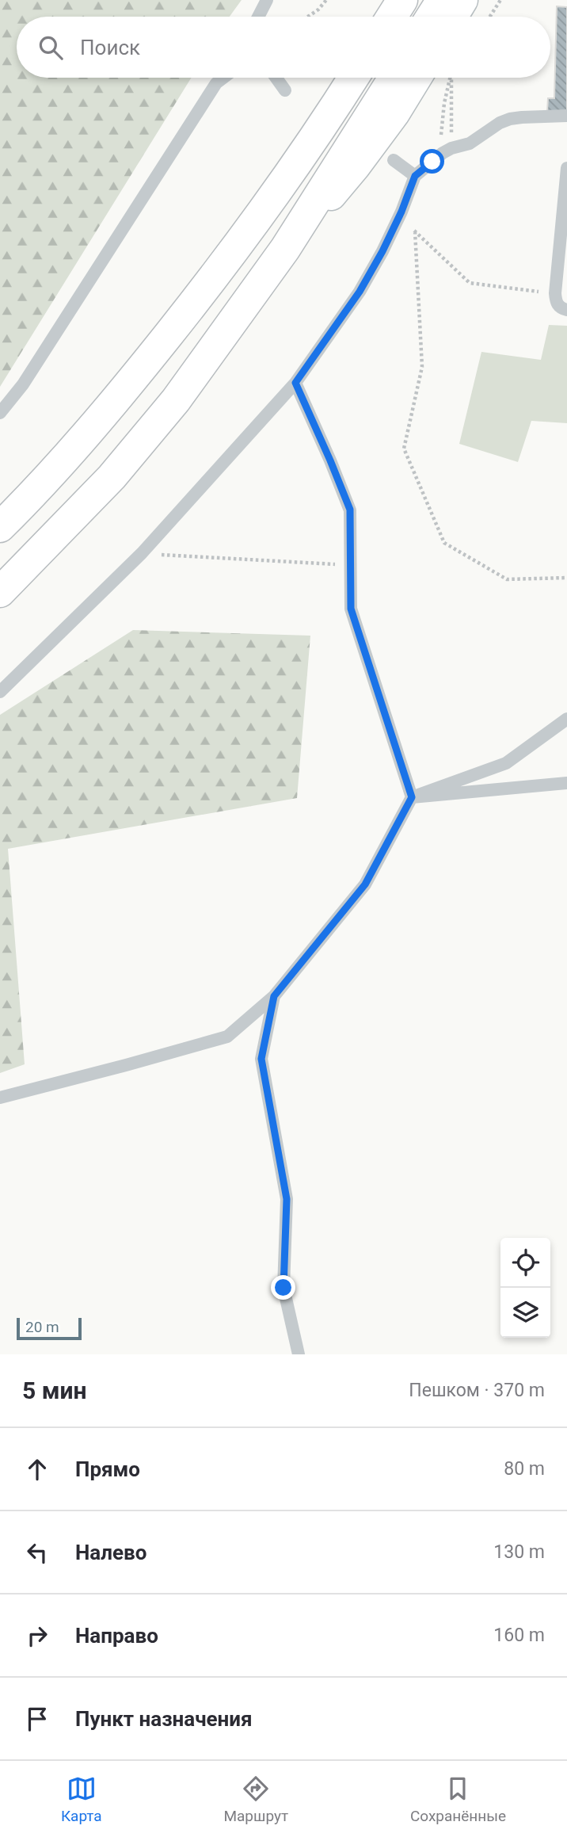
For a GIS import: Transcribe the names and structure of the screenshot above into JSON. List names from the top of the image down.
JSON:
{
  "scale_bar": "20 m",
  "page": {
    "search": "Поиск",
    "scale": "20 m",
    "heading": ["5 мин", "Пешком · 370 m"],
    "list": [
      ["Прямо", "80 m"],
      ["Налево", "130 m"],
      ["Направо", "160 m"],
      "Пункт назначения"
    ],
    "nav": ["Карта", "Маршрут", "Сохранённые"]
  }
}
